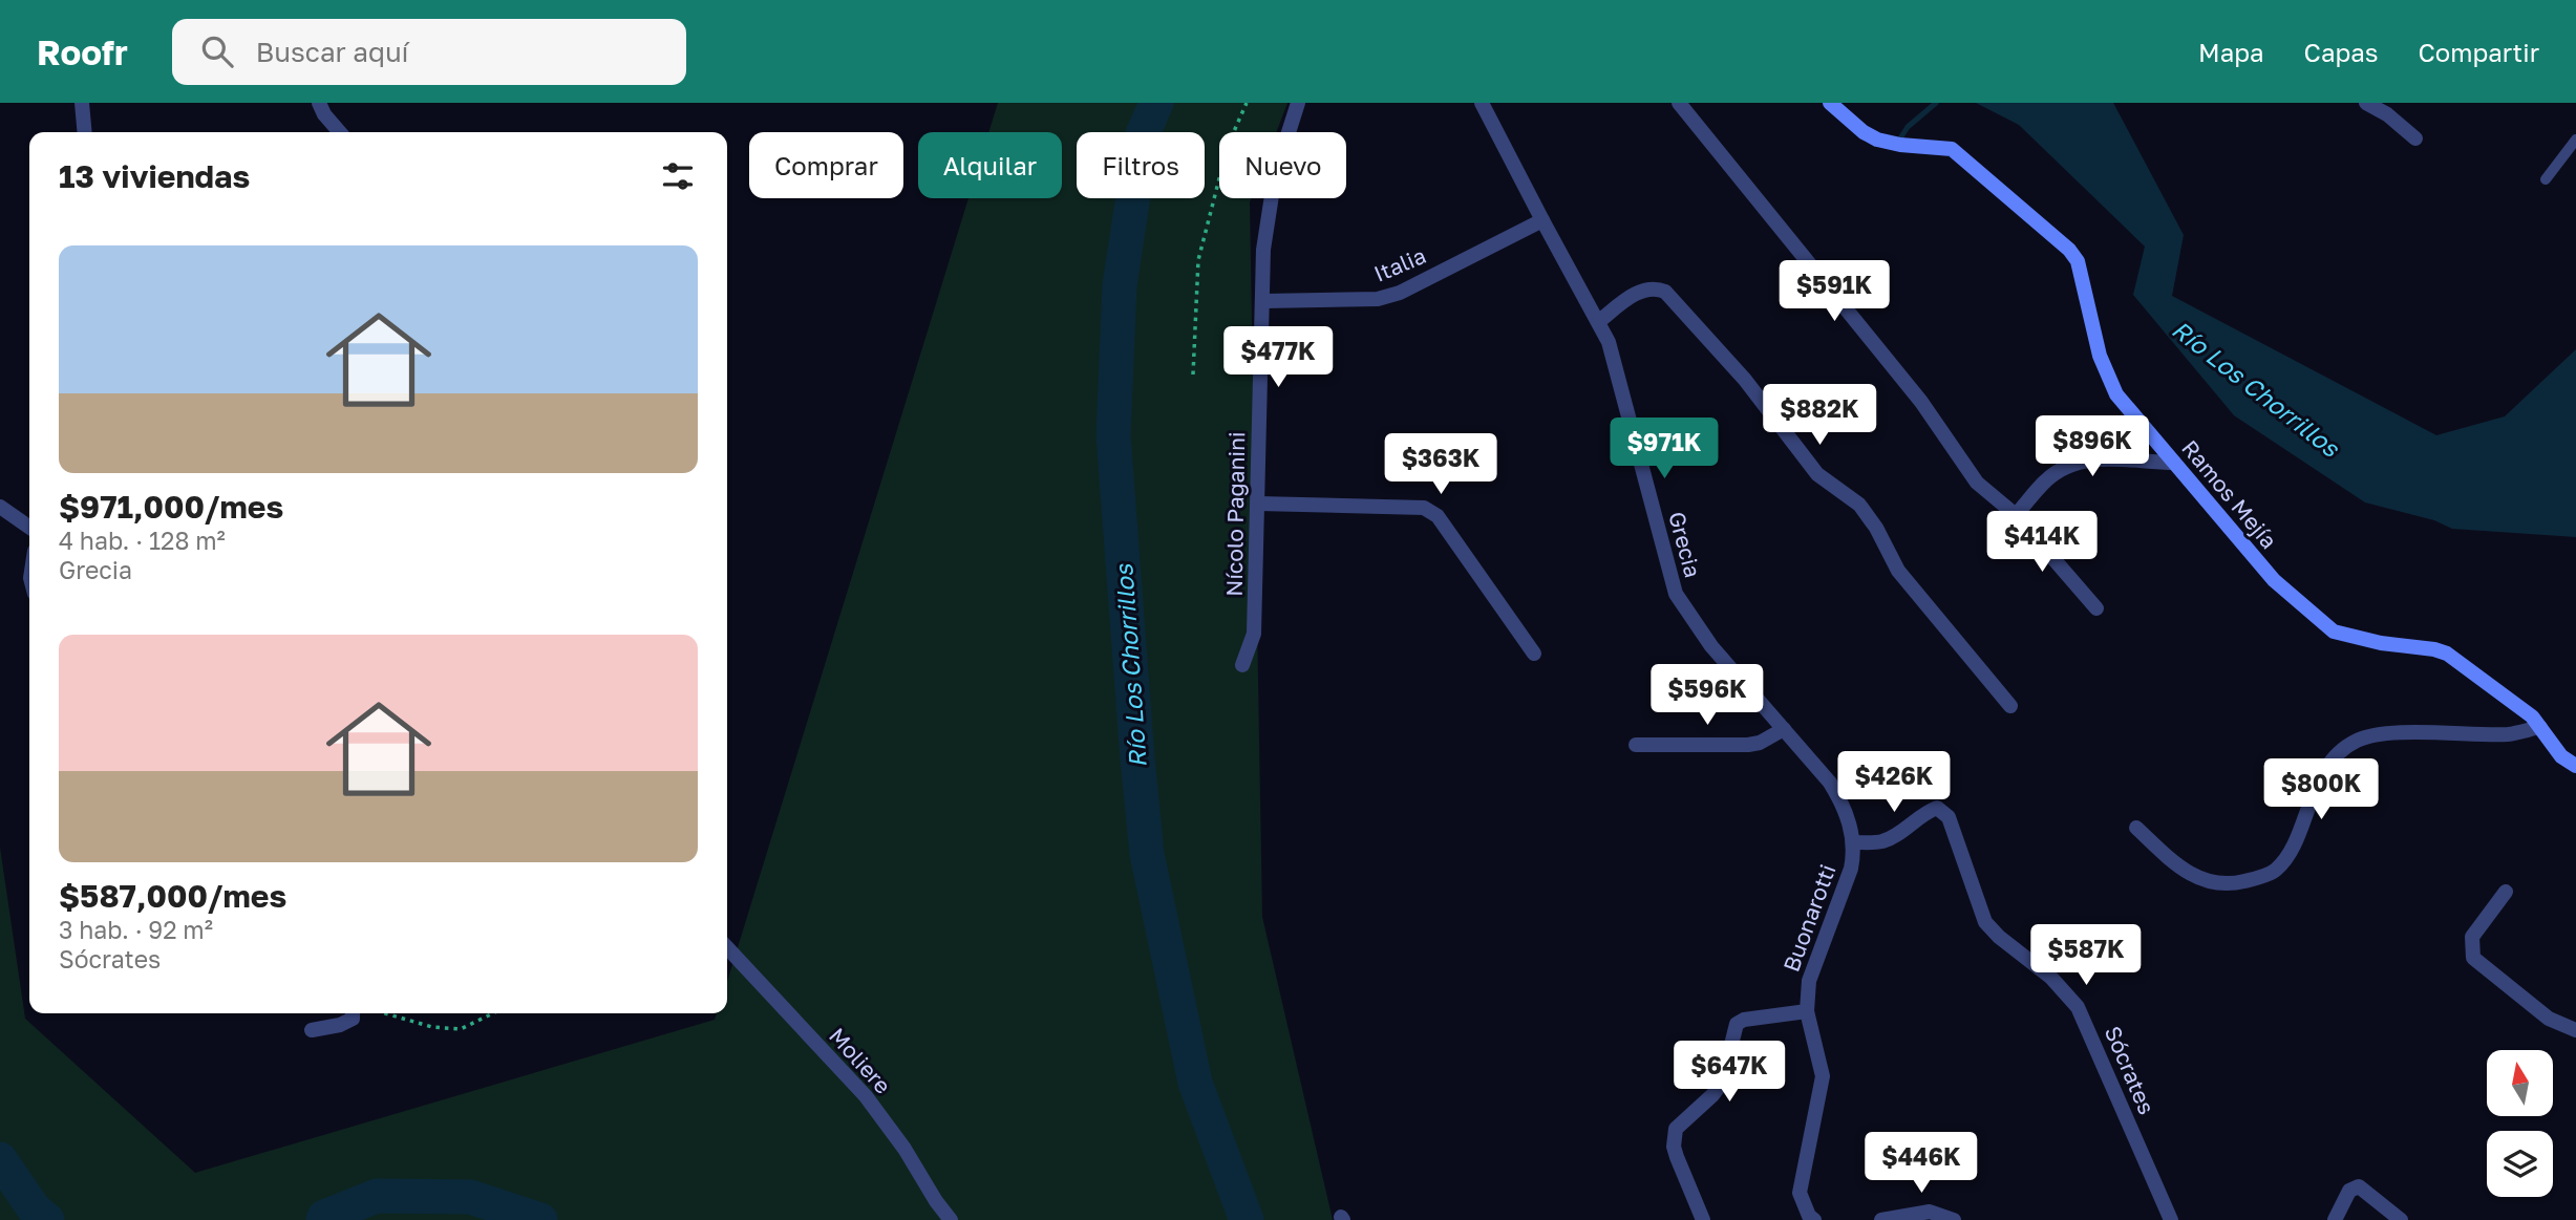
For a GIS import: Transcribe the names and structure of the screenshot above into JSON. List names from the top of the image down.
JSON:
{
  "streets": {
    "street": [
      "Italia",
      "Ramos Mejía",
      "Nícolo Paganini",
      "Grecia",
      "Buonarotti",
      "Moliere",
      "Sócrates"
    ]
  },
  "crossings": [
    ["Italia", "Nícolo Paganini"],
    ["Italia", "Grecia"],
    ["Grecia", "Buonarotti"],
    ["Grecia", "Sócrates"],
    ["Buonarotti", "Sócrates"]
  ],
  "water": ["Río Los Chorrillos"],
  "north": "top",
  "page": {
    "header": "Roofr",
    "search": "Buscar aquí",
    "nav": ["Mapa", "Capas", "Compartir"],
    "chip": [
      "Comprar",
      "Alquilar",
      "Filtros",
      "Nuevo"
    ],
    "heading": "13 viviendas",
    "list": [
      {
        "name": "$971,000/mes",
        "note": "4 hab. · 128 m² · Grecia"
      },
      {
        "name": "$587,000/mes",
        "note": "3 hab. · 92 m² · Sócrates"
      }
    ],
    "price": [
      "$591K",
      "$477K",
      "$882K",
      "$896K",
      "$971K",
      "$363K",
      "$414K",
      "$596K",
      "$426K",
      "$800K",
      "$587K",
      "$647K",
      "$446K"
    ]
  }
}
